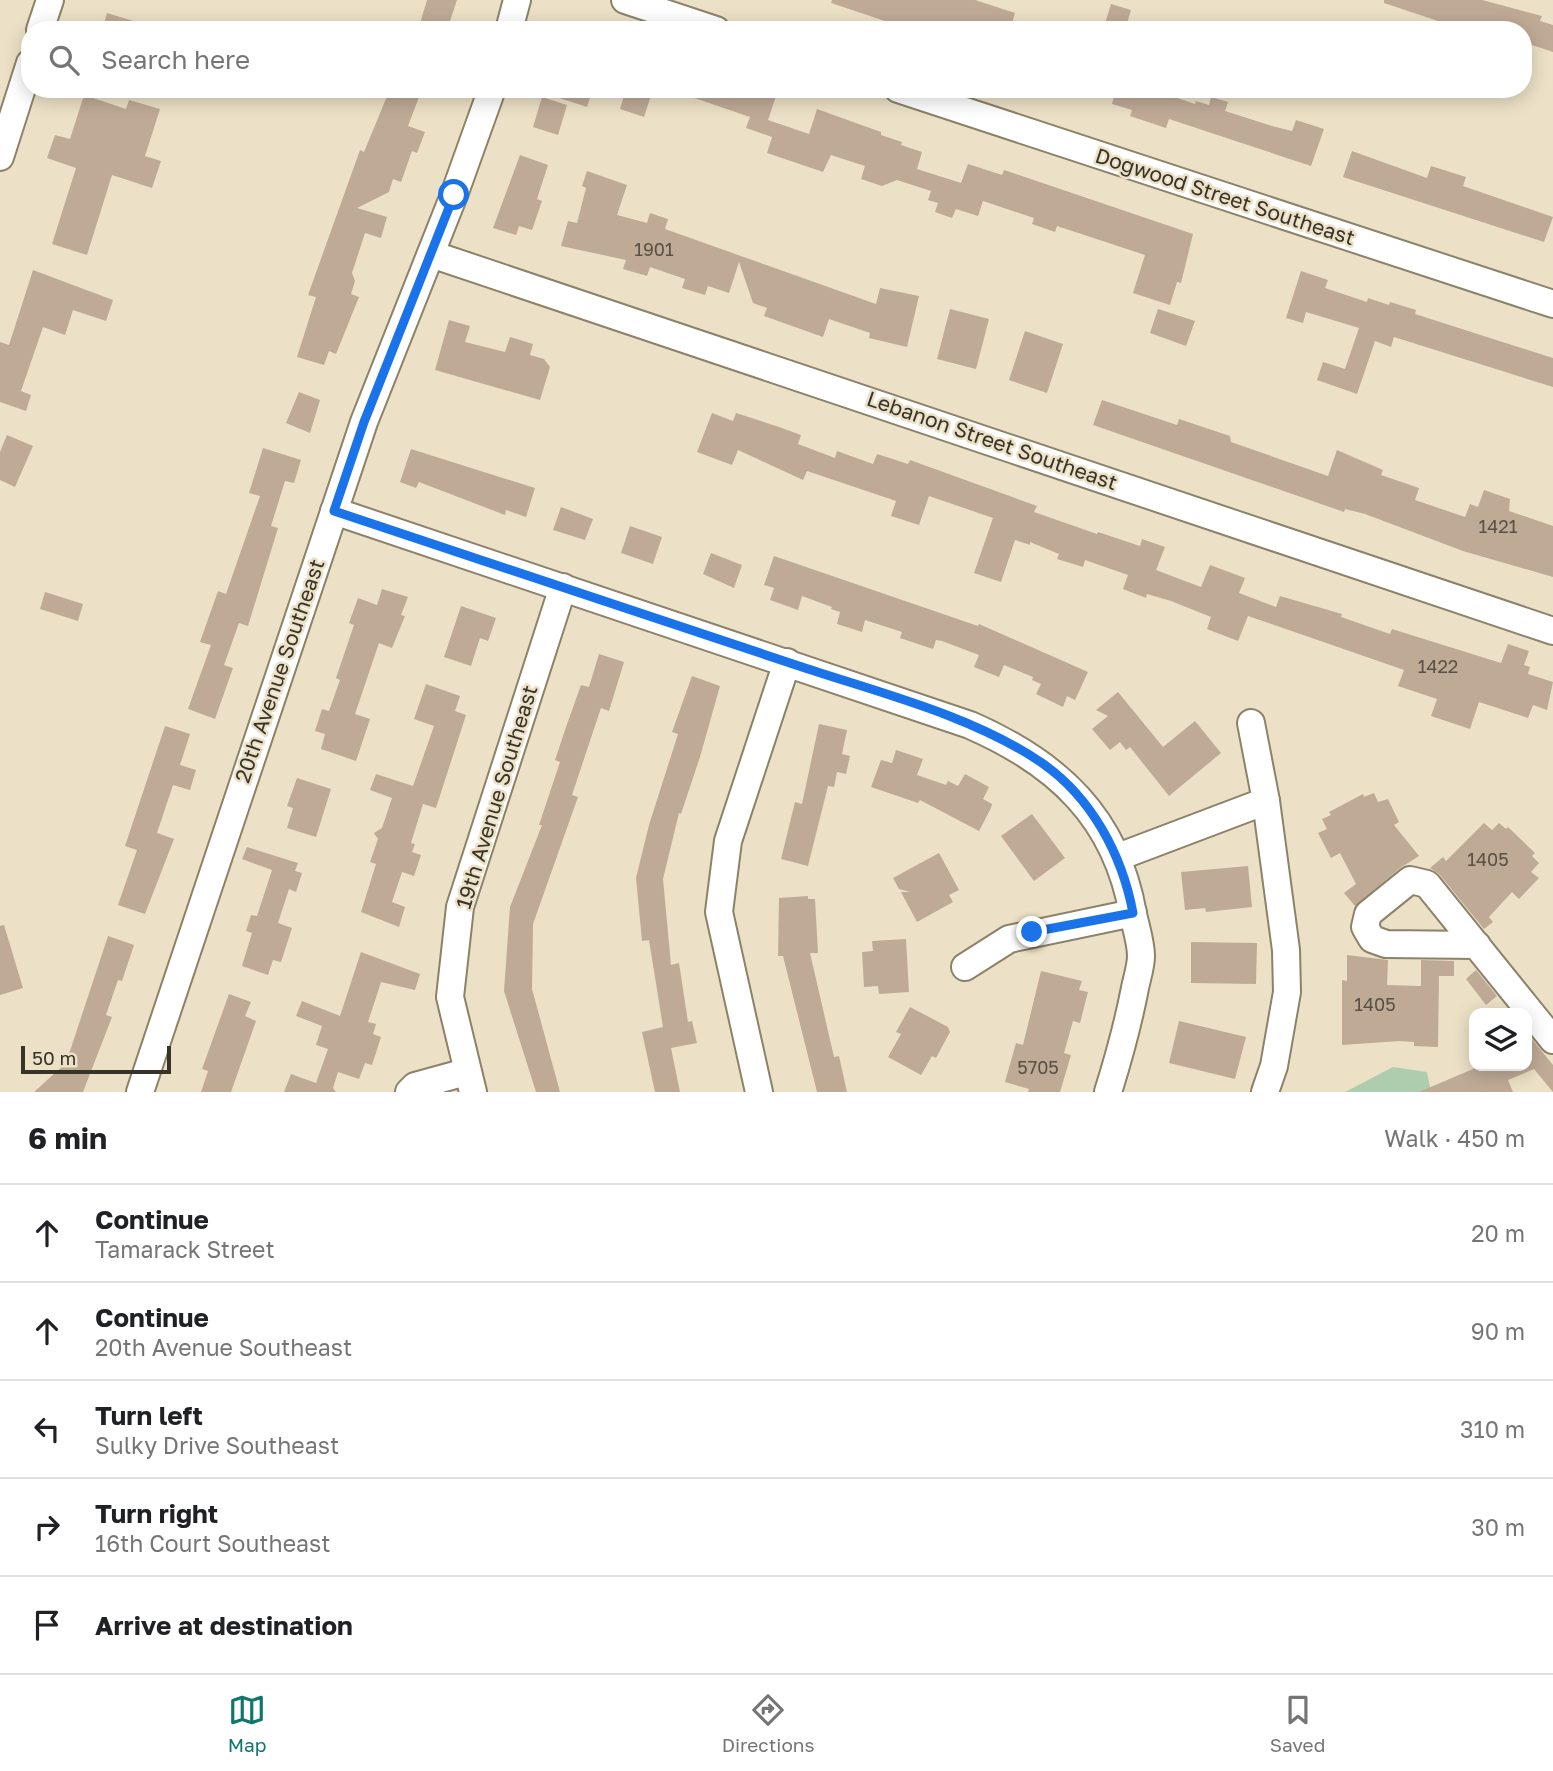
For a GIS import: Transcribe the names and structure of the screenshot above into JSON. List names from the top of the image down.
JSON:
{
  "streets": {
    "street": [
      "Dogwood Street Southeast",
      "Lebanon Street Southeast",
      "20th Avenue Southeast",
      "19th Avenue Southeast"
    ]
  },
  "crossings": [
    ["Lebanon Street Southeast", "20th Avenue Southeast"]
  ],
  "house_numbers": [
    "1901",
    "1421",
    "1422",
    "1405",
    "1405",
    "5705"
  ],
  "scale_bar": "50 m",
  "page": {
    "search": "Search here",
    "scale": "50 m",
    "heading": ["6 min", "Walk · 450 m"],
    "list": [
      ["Continue", "Tamarack Street", "20 m"],
      ["Continue", "20th Avenue Southeast", "90 m"],
      ["Turn left", "Sulky Drive Southeast", "310 m"],
      ["Turn right", "16th Court Southeast", "30 m"],
      "Arrive at destination"
    ],
    "nav": ["Map", "Directions", "Saved"]
  }
}
